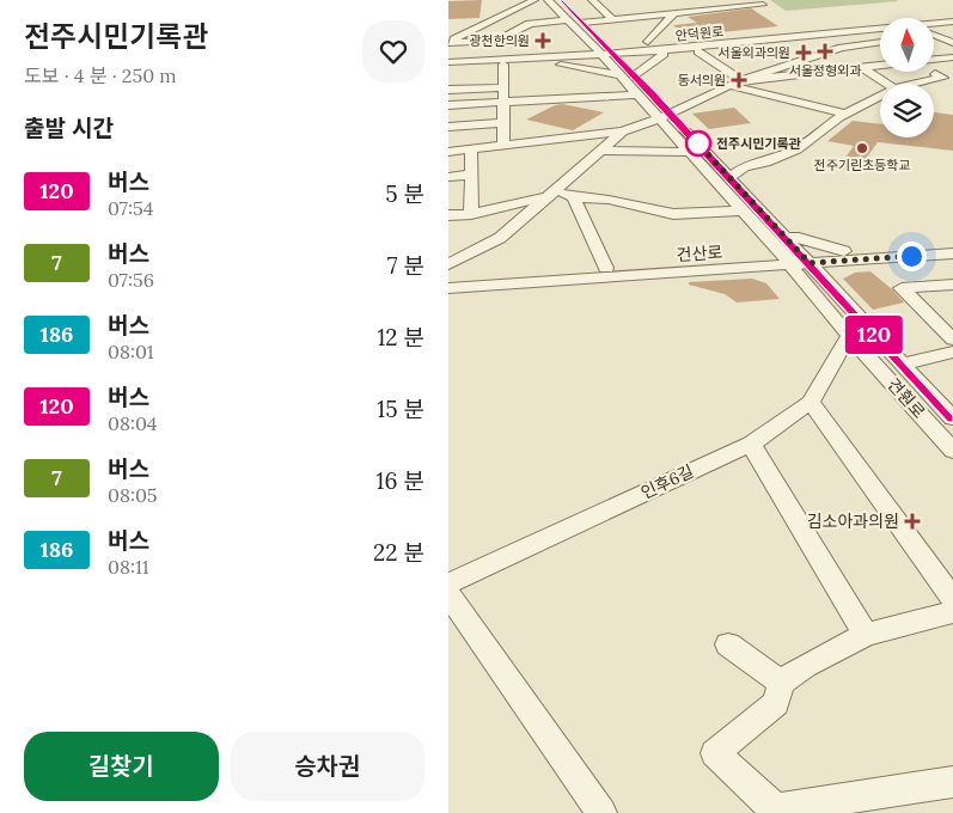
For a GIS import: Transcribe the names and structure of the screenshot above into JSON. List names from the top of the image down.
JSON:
{
  "streets": {
    "street": [
      "안덕원로",
      "건산로",
      "견훤로",
      "인후6길"
    ]
  },
  "crossings": [
    ["안덕원로", "견훤로"],
    ["건산로", "견훤로"],
    ["견훤로", "인후6길"]
  ],
  "places": {
    "health": [
      "광천한의원",
      "서울정형외과",
      "서울외과의원",
      "동서의원",
      "김소아과의원"
    ],
    "other": ["전주시민기록관", "전주기린초등학교"]
  },
  "lines": ["bus line 120"],
  "north": "top",
  "page": {
    "heading": [
      ["전주시민기록관", "도보 · 4 분 · 250 m"],
      "출발 시간"
    ],
    "on_map": "120",
    "list": [
      {
        "mark": "120",
        "name": "버스",
        "note": "07:54",
        "value": "5 분"
      },
      {
        "mark": "7",
        "name": "버스",
        "note": "07:56",
        "value": "7 분"
      },
      {
        "mark": "186",
        "name": "버스",
        "note": "08:01",
        "value": "12 분"
      },
      {
        "mark": "120",
        "name": "버스",
        "note": "08:04",
        "value": "15 분"
      },
      {
        "mark": "7",
        "name": "버스",
        "note": "08:05",
        "value": "16 분"
      },
      {
        "mark": "186",
        "name": "버스",
        "note": "08:11",
        "value": "22 분"
      }
    ],
    "buttons": ["길찾기", "승차권"]
  }
}
